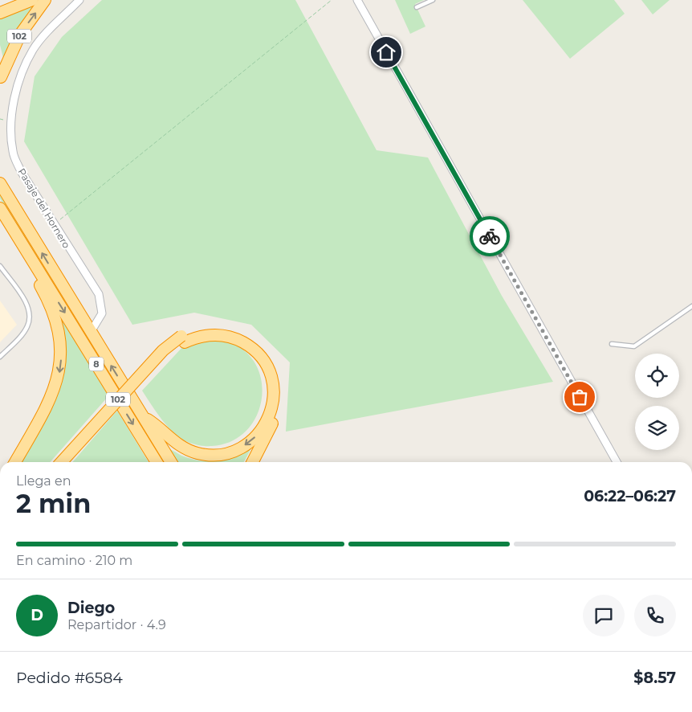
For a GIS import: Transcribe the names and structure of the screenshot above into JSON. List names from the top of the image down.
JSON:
{
  "streets": {
    "highway": ["102", "8"],
    "street": ["Pasaje del Hornero"]
  },
  "crossings": [
    ["Pasaje del Hornero", "8"]
  ],
  "page": {
    "heading": ["2 min", "Llega en", "06:22–06:27"],
    "panel": [
      "Diego",
      "Repartidor · 4.9",
      "Pedido #6584",
      "$8.57"
    ],
    "bar": "En camino · 210 m",
    "round": "D"
  }
}
